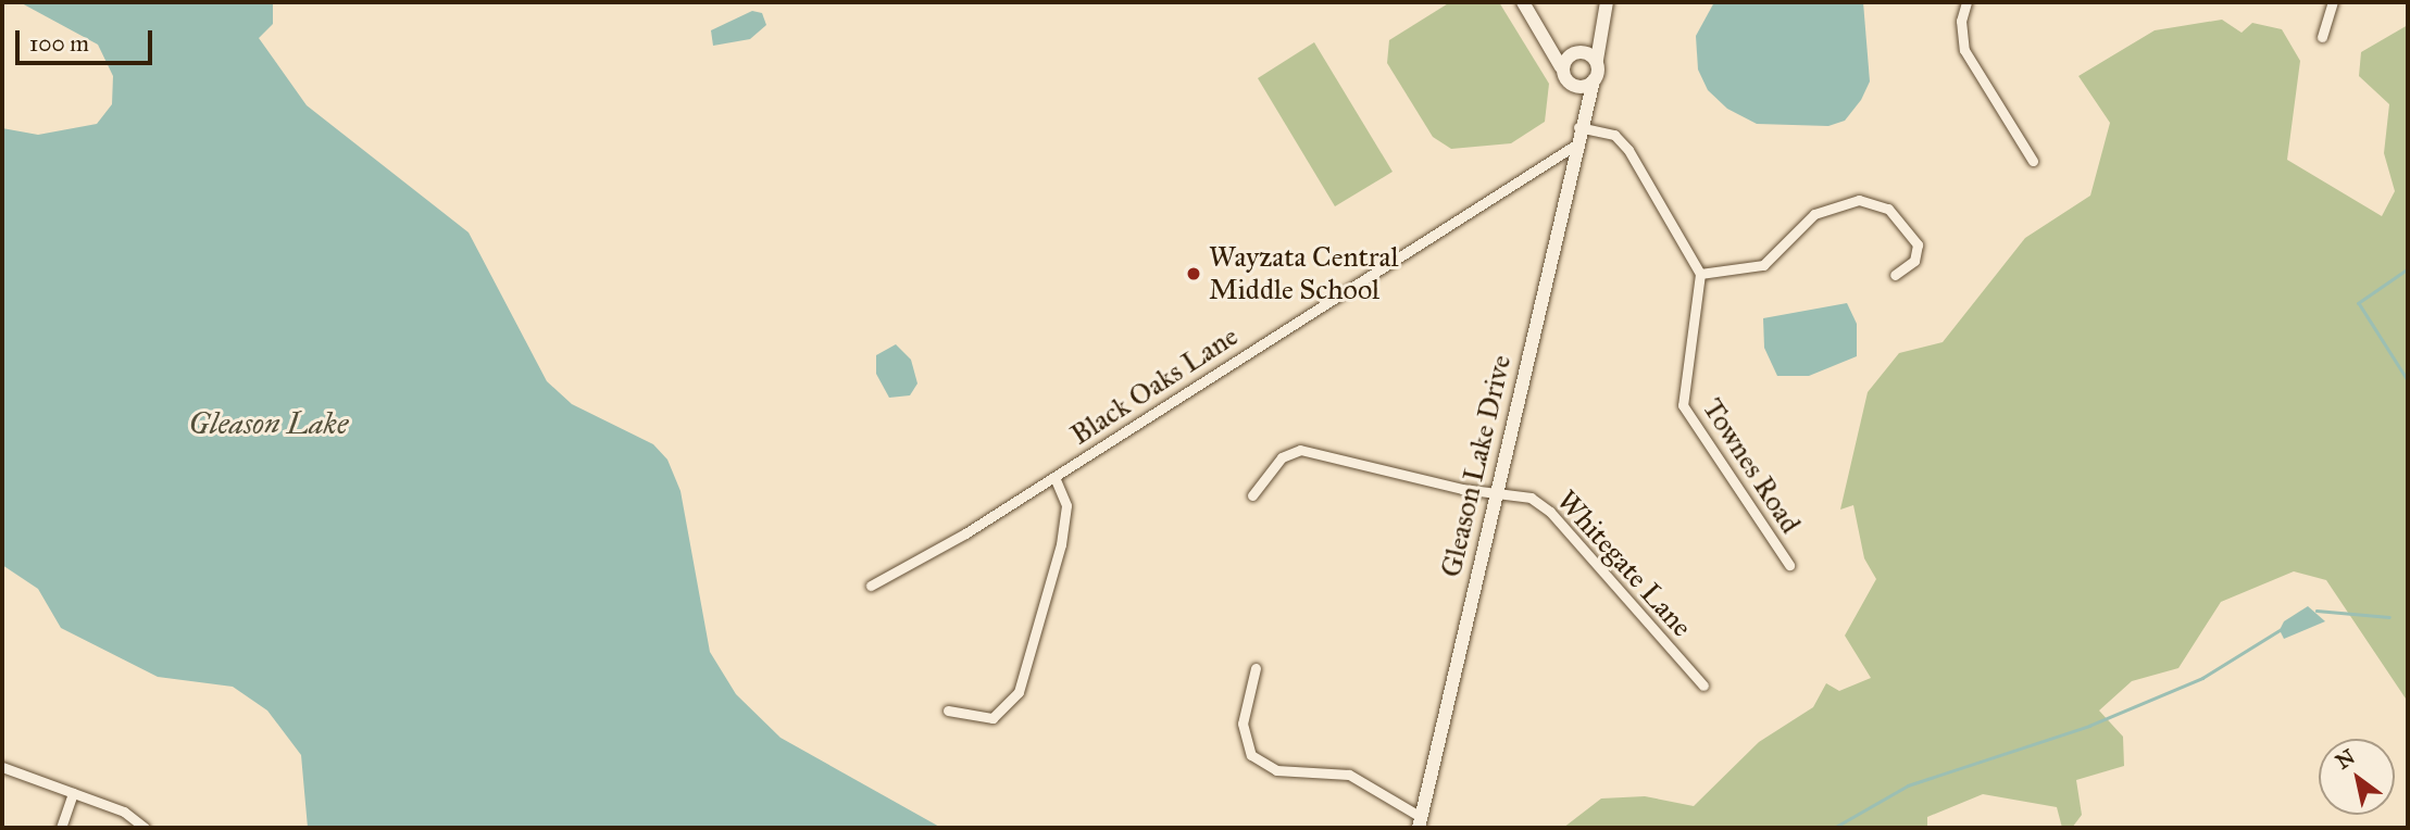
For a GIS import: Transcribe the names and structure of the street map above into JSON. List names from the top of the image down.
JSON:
{
  "streets": {
    "main road": ["Gleason Lake Drive"],
    "street": ["Black Oaks Lane", "Townes Road", "Whitegate Lane"]
  },
  "crossings": [
    ["Black Oaks Lane", "Gleason Lake Drive"],
    ["Gleason Lake Drive", "Whitegate Lane"]
  ],
  "water": ["Gleason Lake"],
  "places": ["Wayzata Central Middle School"],
  "scale_bar": "100 m",
  "north": "top left"
}
